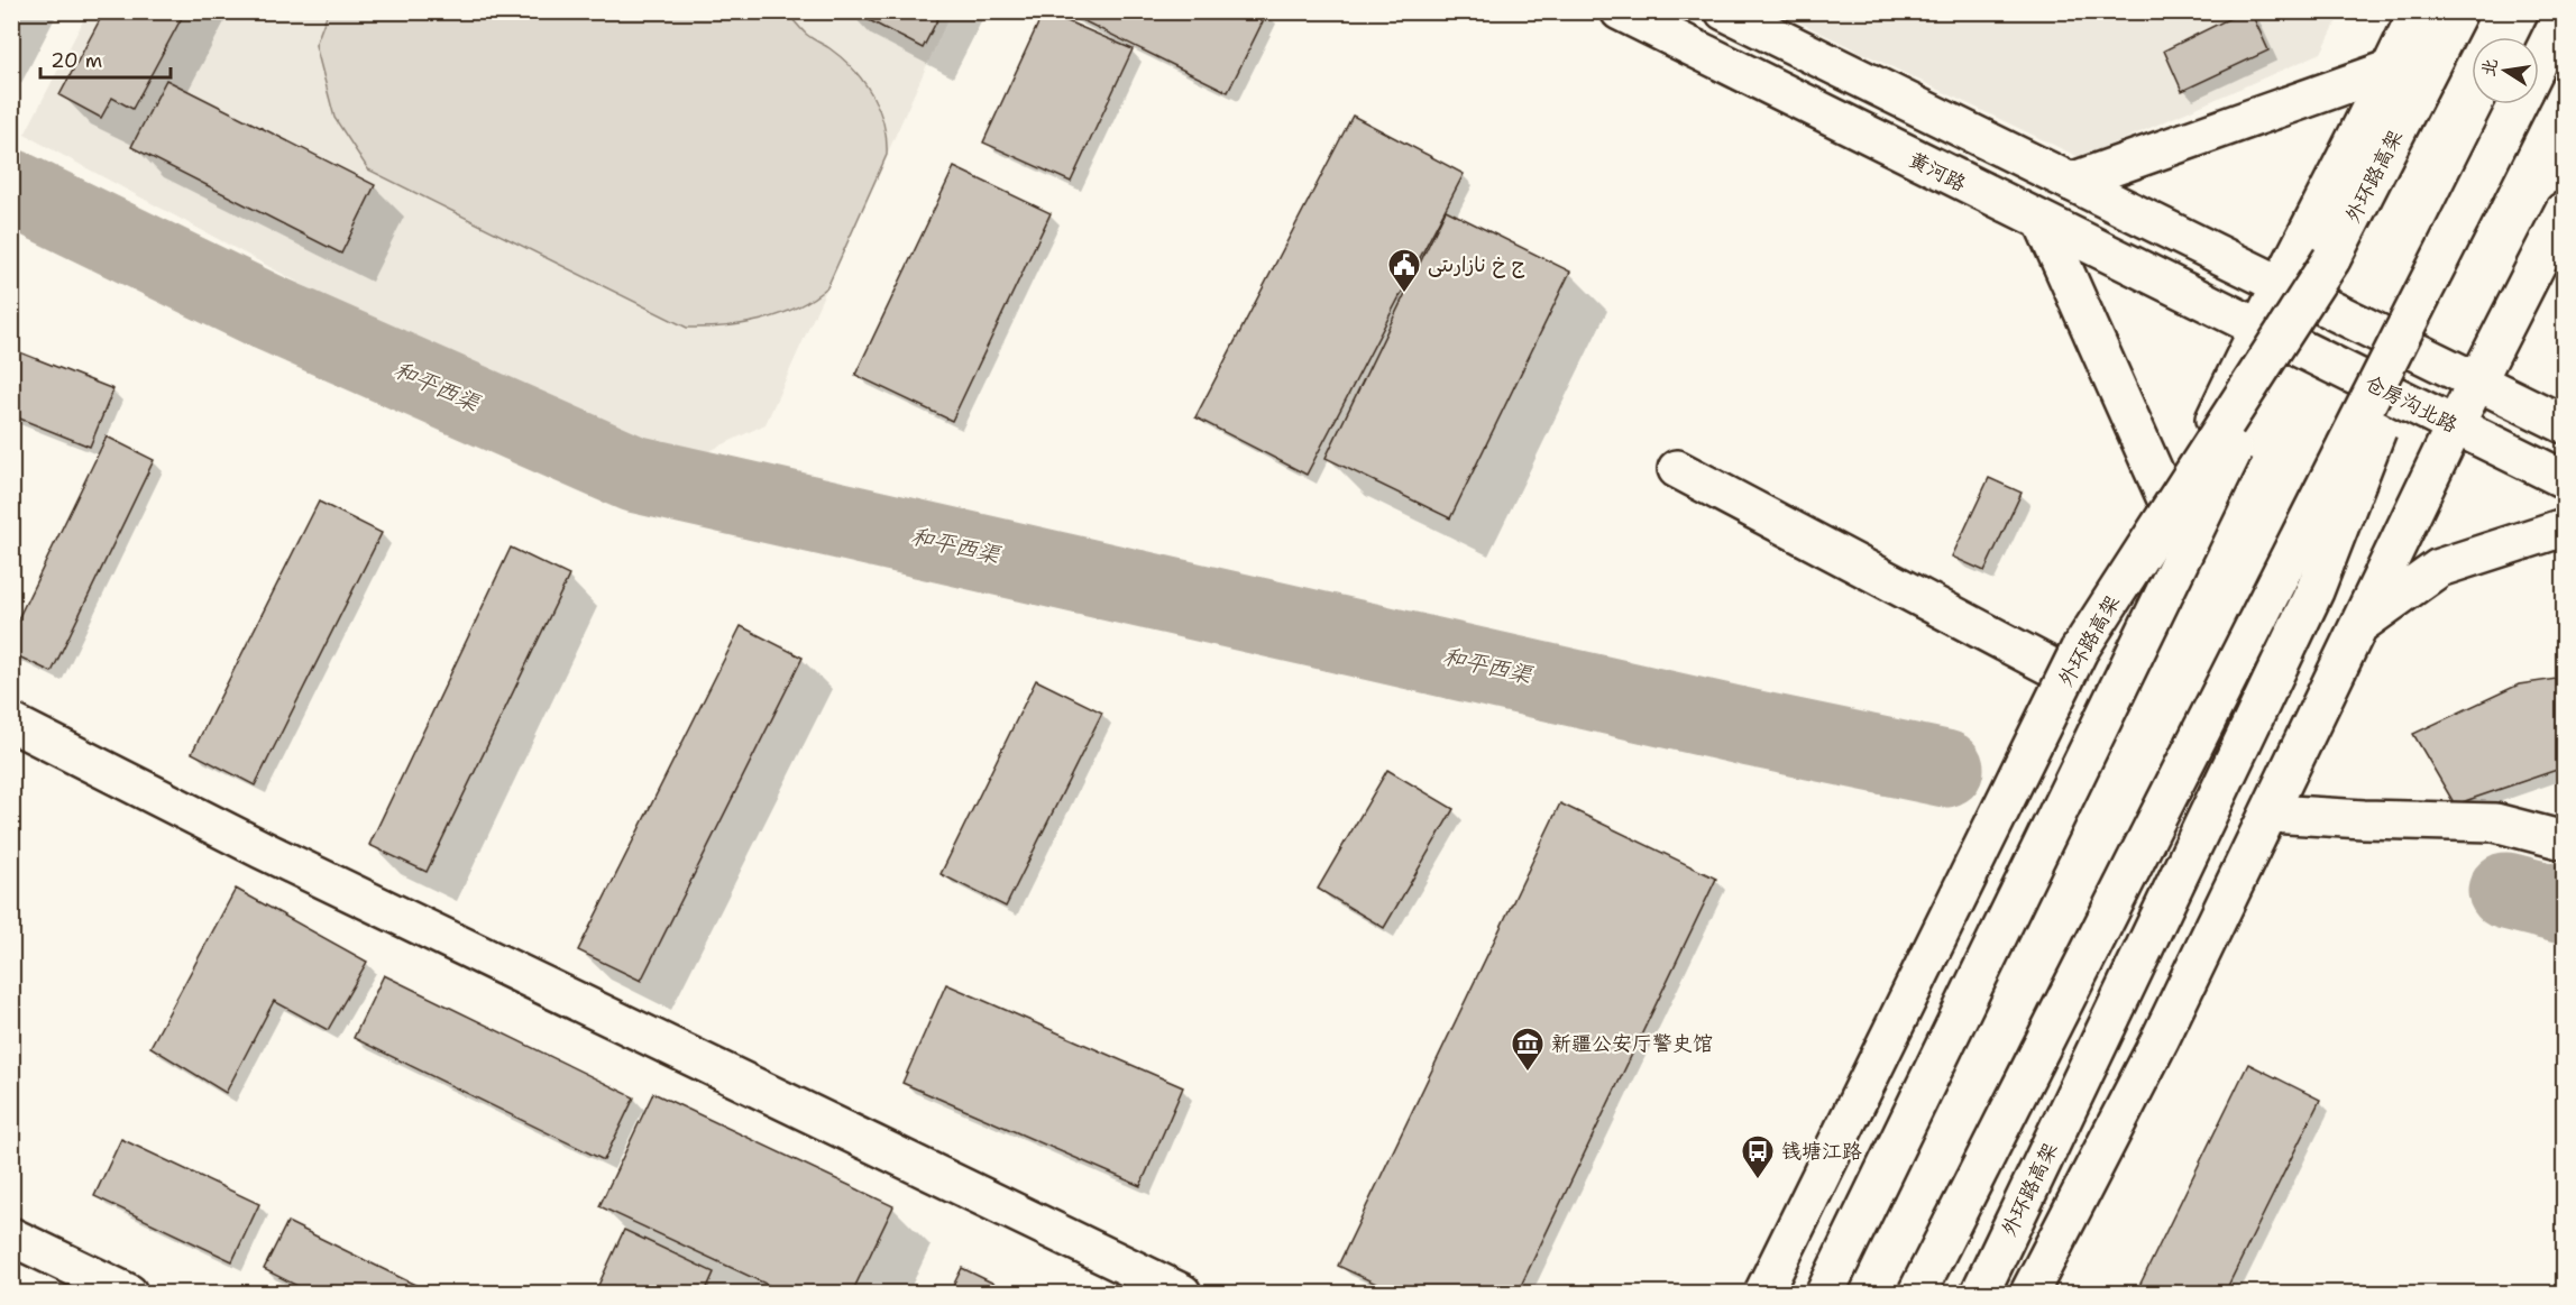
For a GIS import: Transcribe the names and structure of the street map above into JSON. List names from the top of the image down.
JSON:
{
  "streets": {
    "main road": ["黄河路", "外环路高架", "仓房沟北路"]
  },
  "crossings": [
    ["黄河路", "仓房沟北路"]
  ],
  "water": ["和平西渠"],
  "places": {
    "public building": ["ج خ نازارىتى"],
    "museum": ["新疆公安厅警史馆"],
    "bus stop": ["钱塘江路"]
  },
  "scale_bar": "20 m",
  "north": "left"
}
